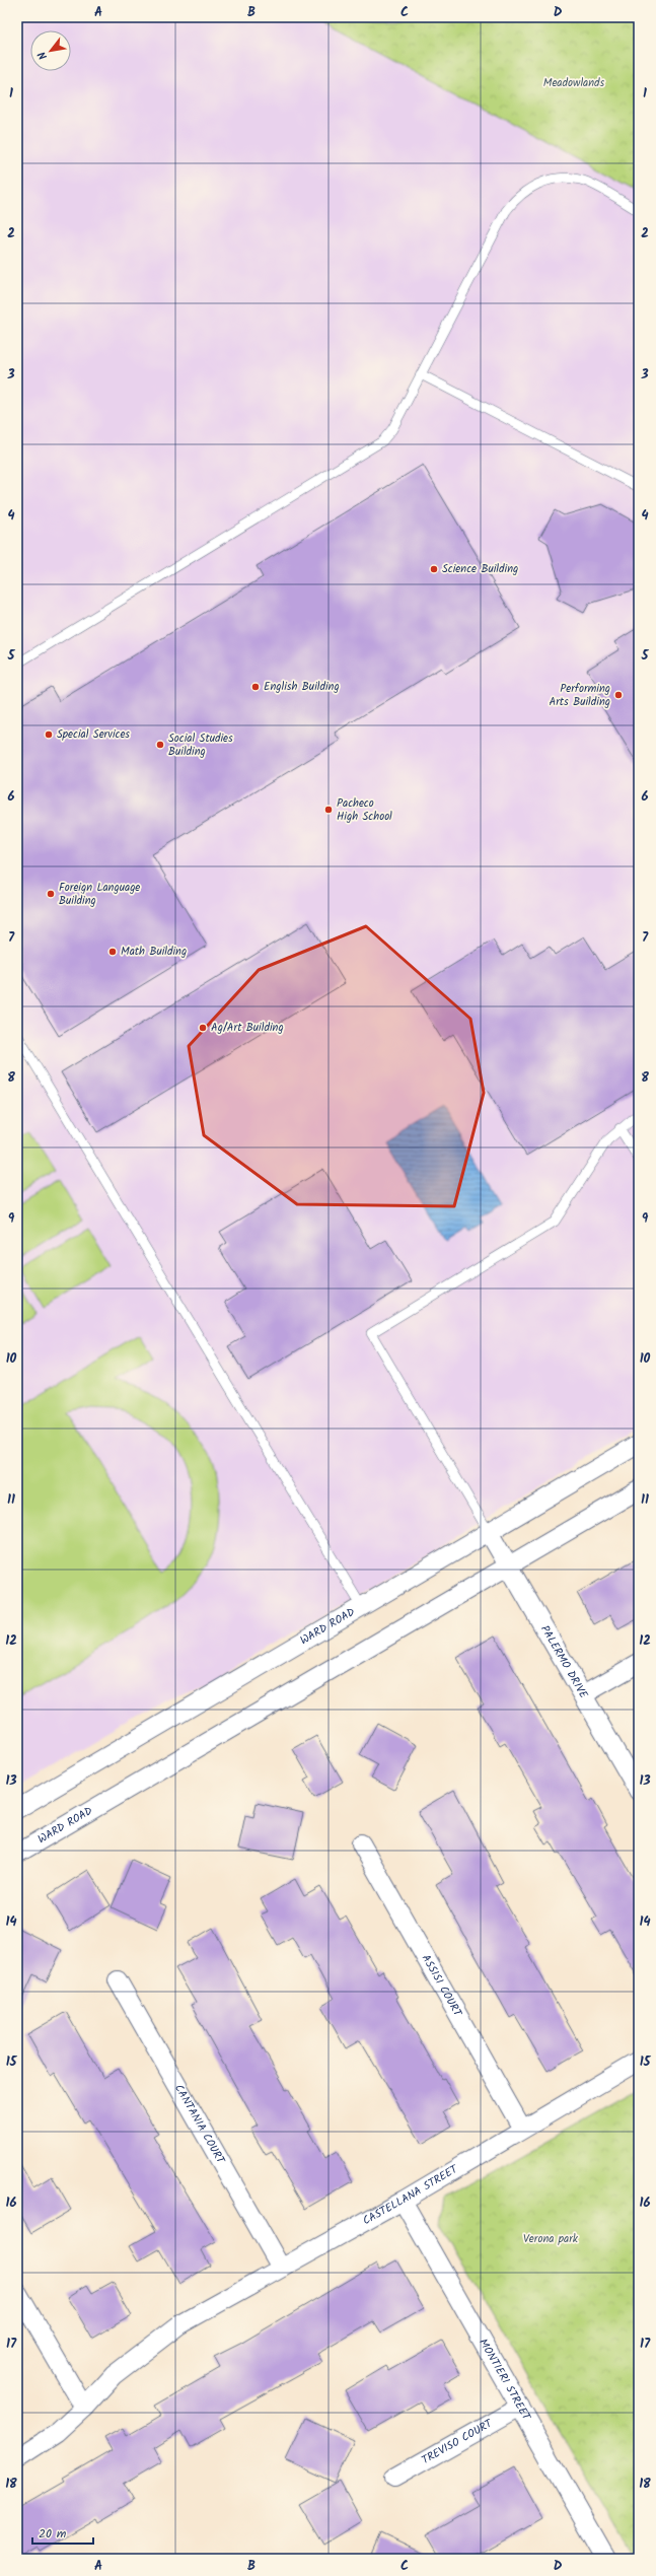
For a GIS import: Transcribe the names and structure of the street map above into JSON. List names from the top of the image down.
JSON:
{
  "streets": {
    "street": [
      "WARD ROAD",
      "PALERMO DRIVE",
      "ASSISI COURT",
      "CANTANIA COURT",
      "CASTELLANA STREET",
      "MONTIERI STREET",
      "TREVISO COURT"
    ]
  },
  "crossings": [
    ["WARD ROAD", "PALERMO DRIVE"],
    ["ASSISI COURT", "CASTELLANA STREET"],
    ["CANTANIA COURT", "CASTELLANA STREET"],
    ["CASTELLANA STREET", "MONTIERI STREET"],
    ["MONTIERI STREET", "TREVISO COURT"]
  ],
  "parks": ["Meadowlands", "Verona park"],
  "places": [
    "Science Building",
    "English Building",
    "Performing Arts Building",
    "Special Services",
    "Social Studies Building",
    "Pacheco High School",
    "Foreign Language Building",
    "Math Building",
    "Ag/Art Building"
  ],
  "scale_bar": "20 m",
  "north": "bottom left",
  "grid": {
    "columns": [
      "A",
      "B",
      "C",
      "D"
    ],
    "rows": [
      "1",
      "2",
      "3",
      "4",
      "5",
      "6",
      "7",
      "8",
      "9",
      "10",
      "11",
      "12",
      "13",
      "14",
      "15",
      "16",
      "17",
      "18"
    ]
  }
}
